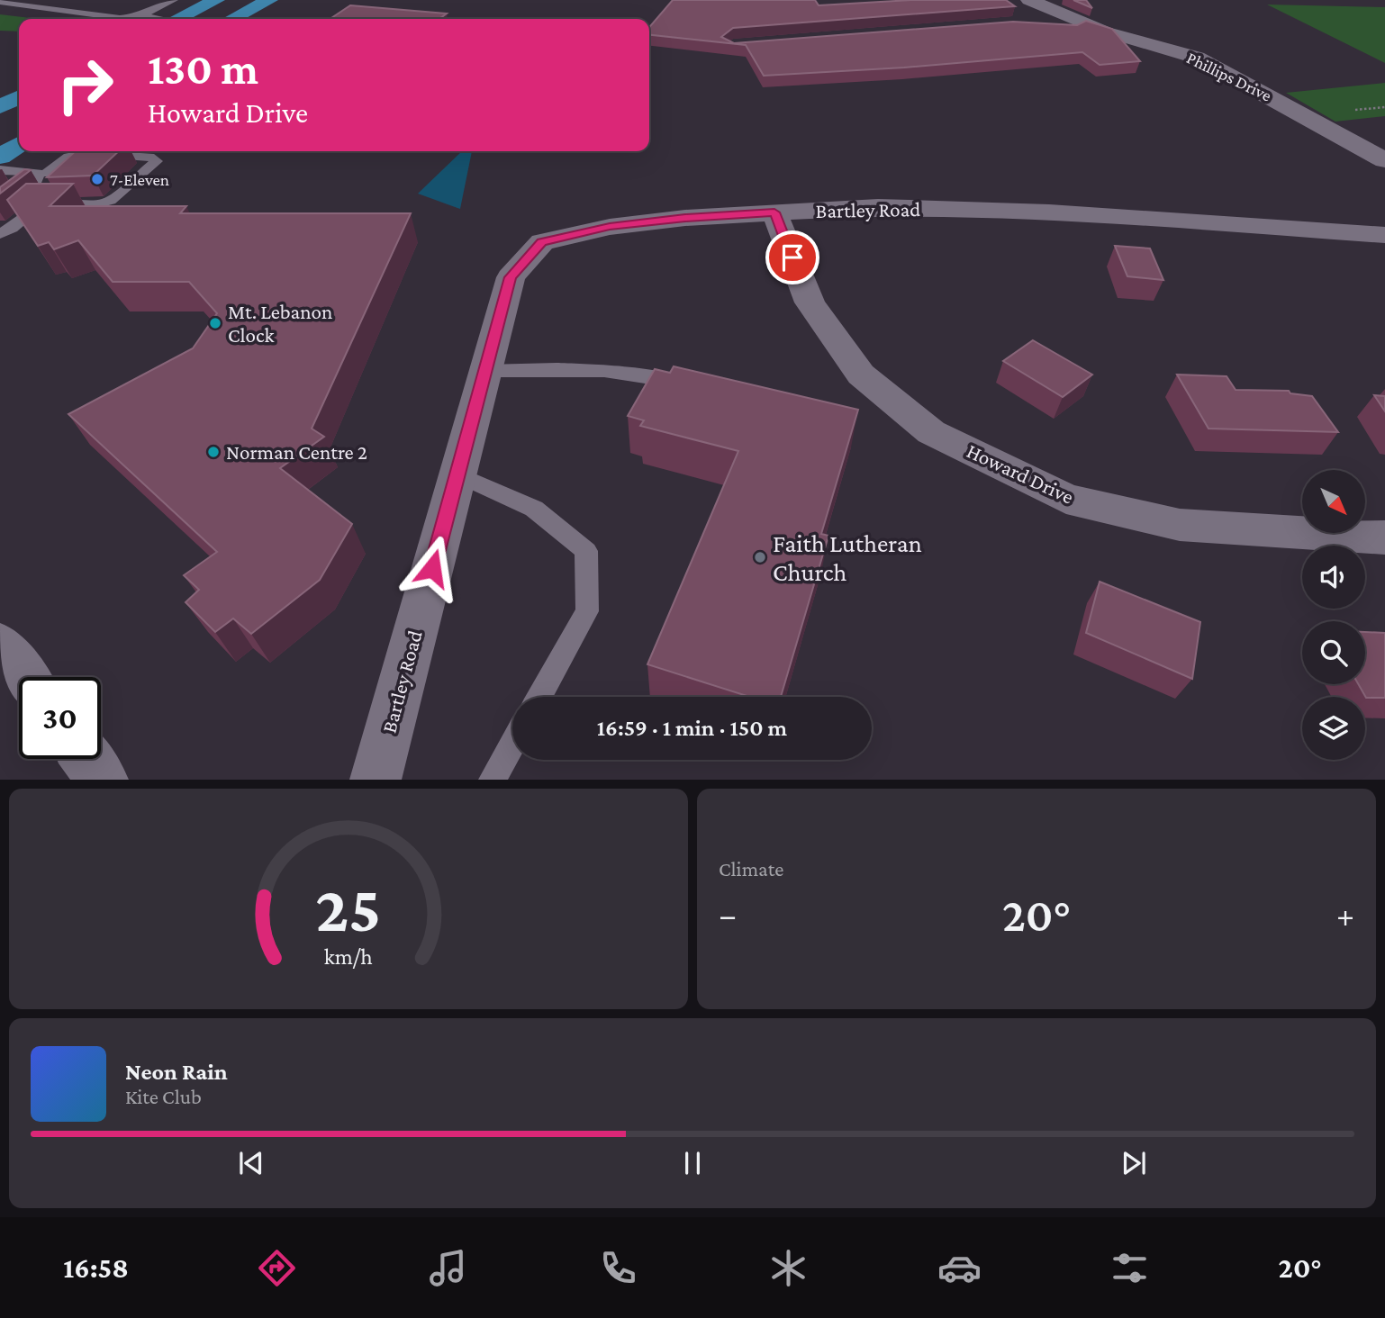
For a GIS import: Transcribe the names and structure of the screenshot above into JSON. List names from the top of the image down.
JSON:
{
  "streets": {
    "street": ["Phillips Drive", "Bartley Road", "Howard Drive"]
  },
  "crossings": [
    ["Bartley Road", "Howard Drive"]
  ],
  "places": [
    "7-Eleven",
    "Mt. Lebanon Clock",
    "Norman Centre 2",
    "Faith Lutheran Church"
  ],
  "north": "bottom right",
  "page": {
    "turn": ["130 m", "Howard Drive"],
    "limit": "30",
    "trip": "16:59 · 1 min · 150 m",
    "tile": "Climate",
    "heat": ["−", "20°", "+"],
    "song": ["Neon Rain", "Kite Club"],
    "tabs": ["16:58", "20°"],
    "gauge": ["25", "km/h"]
  }
}
